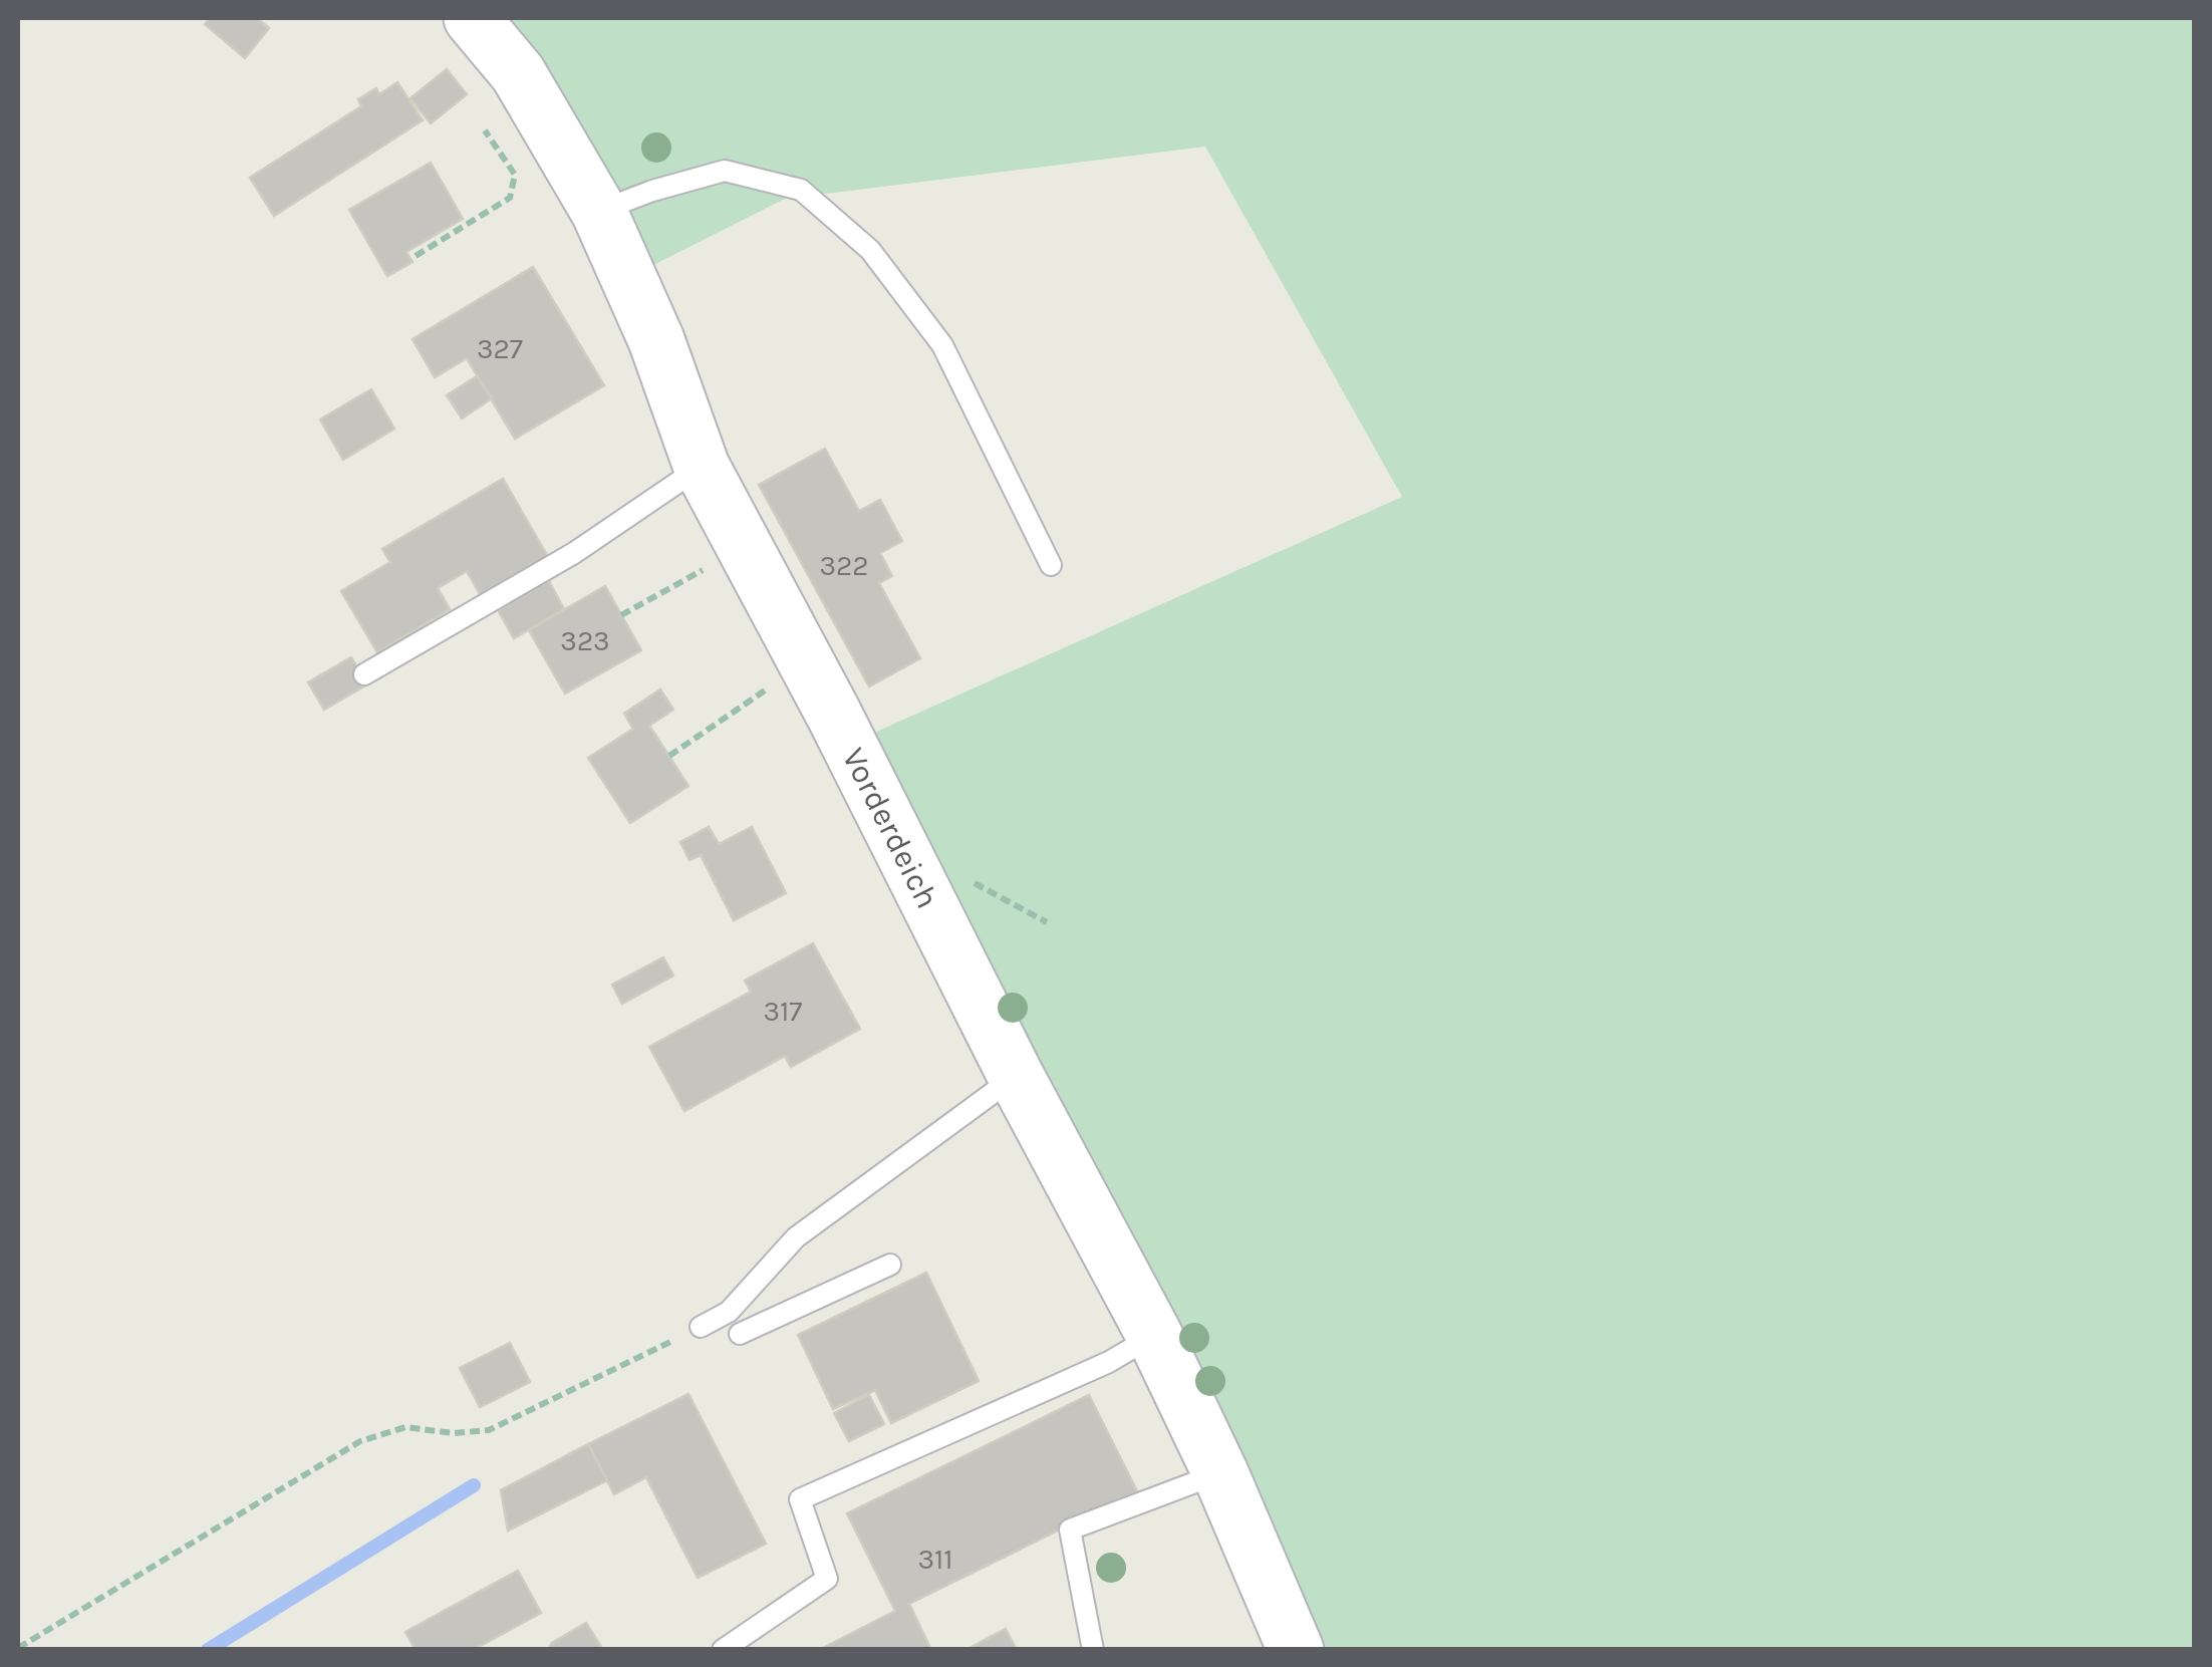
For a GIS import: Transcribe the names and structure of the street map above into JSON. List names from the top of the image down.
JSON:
{
  "streets": {
    "street": ["Vorderdeich"]
  },
  "house_numbers": [
    "327",
    "322",
    "323",
    "317",
    "311"
  ]
}
